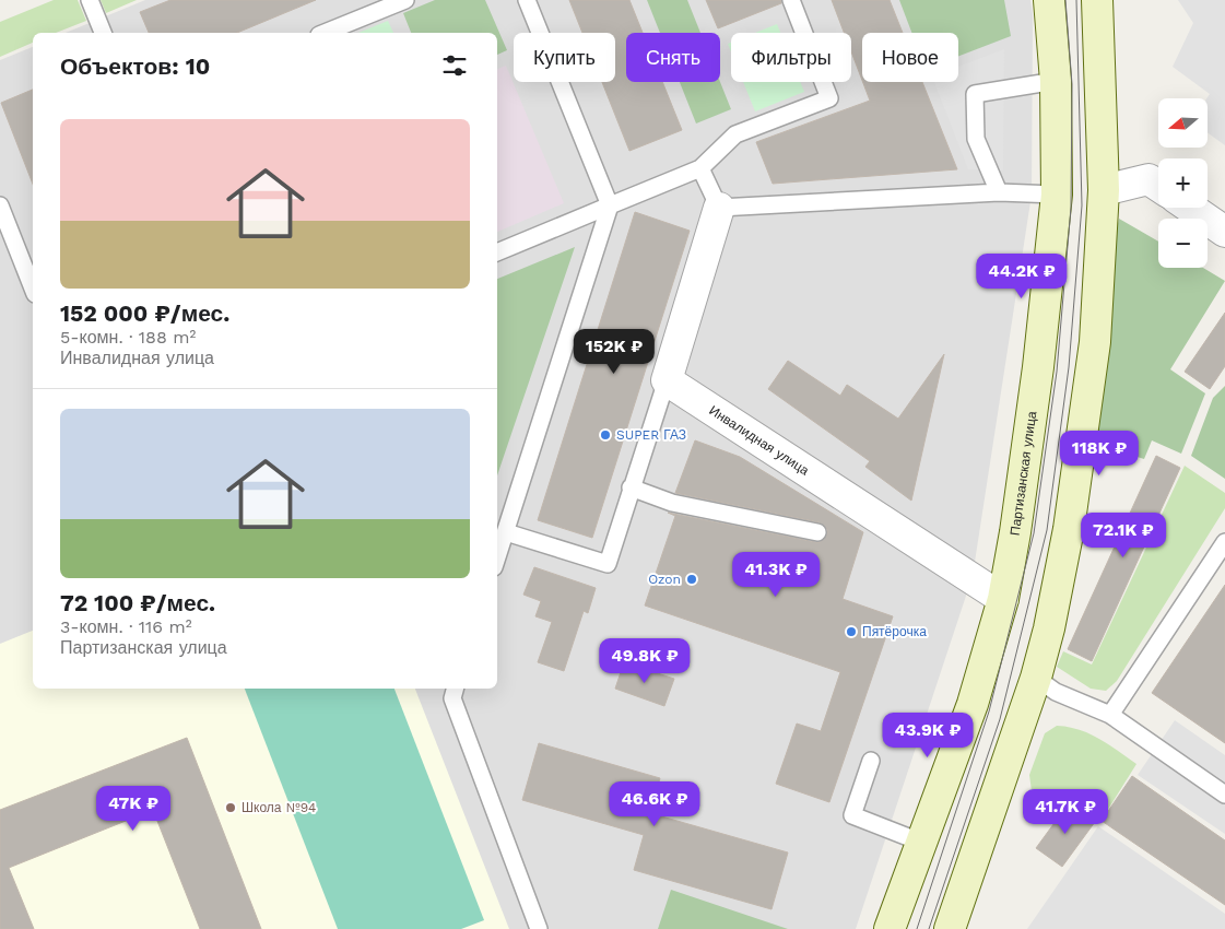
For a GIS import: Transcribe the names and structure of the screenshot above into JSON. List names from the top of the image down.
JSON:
{
  "streets": {
    "street": ["Инвалидная улица", "Партизанская улица"]
  },
  "crossings": [
    ["Инвалидная улица", "Партизанская улица"]
  ],
  "places": [
    "SUPER ГАЗ",
    "Ozon",
    "Пятёрочка",
    "Школа №94"
  ],
  "north": "left",
  "page": {
    "chip": [
      "Купить",
      "Снять",
      "Фильтры",
      "Новое"
    ],
    "heading": "Объектов: 10",
    "map_buttons": ["+", "−"],
    "list": [
      {
        "name": "152 000 ₽/мес.",
        "note": "5-комн. · 188 m² · Инвалидная улица"
      },
      {
        "name": "72 100 ₽/мес.",
        "note": "3-комн. · 116 m² · Партизанская улица"
      }
    ],
    "price": [
      "44.2K ₽",
      "152K ₽",
      "118K ₽",
      "72.1K ₽",
      "41.3K ₽",
      "49.8K ₽",
      "43.9K ₽",
      "46.6K ₽",
      "47K ₽",
      "41.7K ₽"
    ]
  }
}
